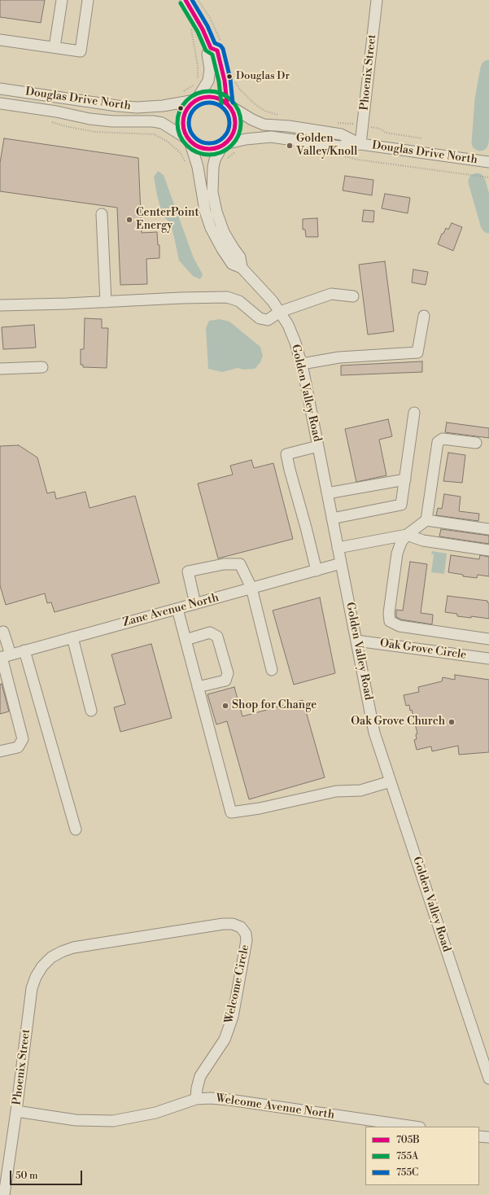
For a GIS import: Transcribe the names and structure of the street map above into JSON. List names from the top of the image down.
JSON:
{
  "streets": {
    "street": [
      "Phoenix Street",
      "Douglas Drive North",
      "Golden Valley Road",
      "Zane Avenue North",
      "Oak Grove Circle",
      "Welcome Circle",
      "Welcome Avenue North"
    ]
  },
  "crossings": [
    ["Phoenix Street", "Douglas Drive North"],
    ["Phoenix Street", "Welcome Circle"],
    ["Phoenix Street", "Welcome Avenue North"],
    ["Douglas Drive North", "Golden Valley Road"],
    ["Golden Valley Road", "Zane Avenue North"],
    ["Golden Valley Road", "Oak Grove Circle"],
    ["Welcome Circle", "Welcome Avenue North"]
  ],
  "places": [
    "Douglas Dr",
    "Golden Valley/Knoll",
    "CenterPoint Energy",
    "Shop for Change",
    "Oak Grove Church"
  ],
  "lines": ["transit line 705B", "transit line 755C", "transit line 755A"],
  "legend": ["705B", "755A", "755C"],
  "scale_bar": "50 m"
}
